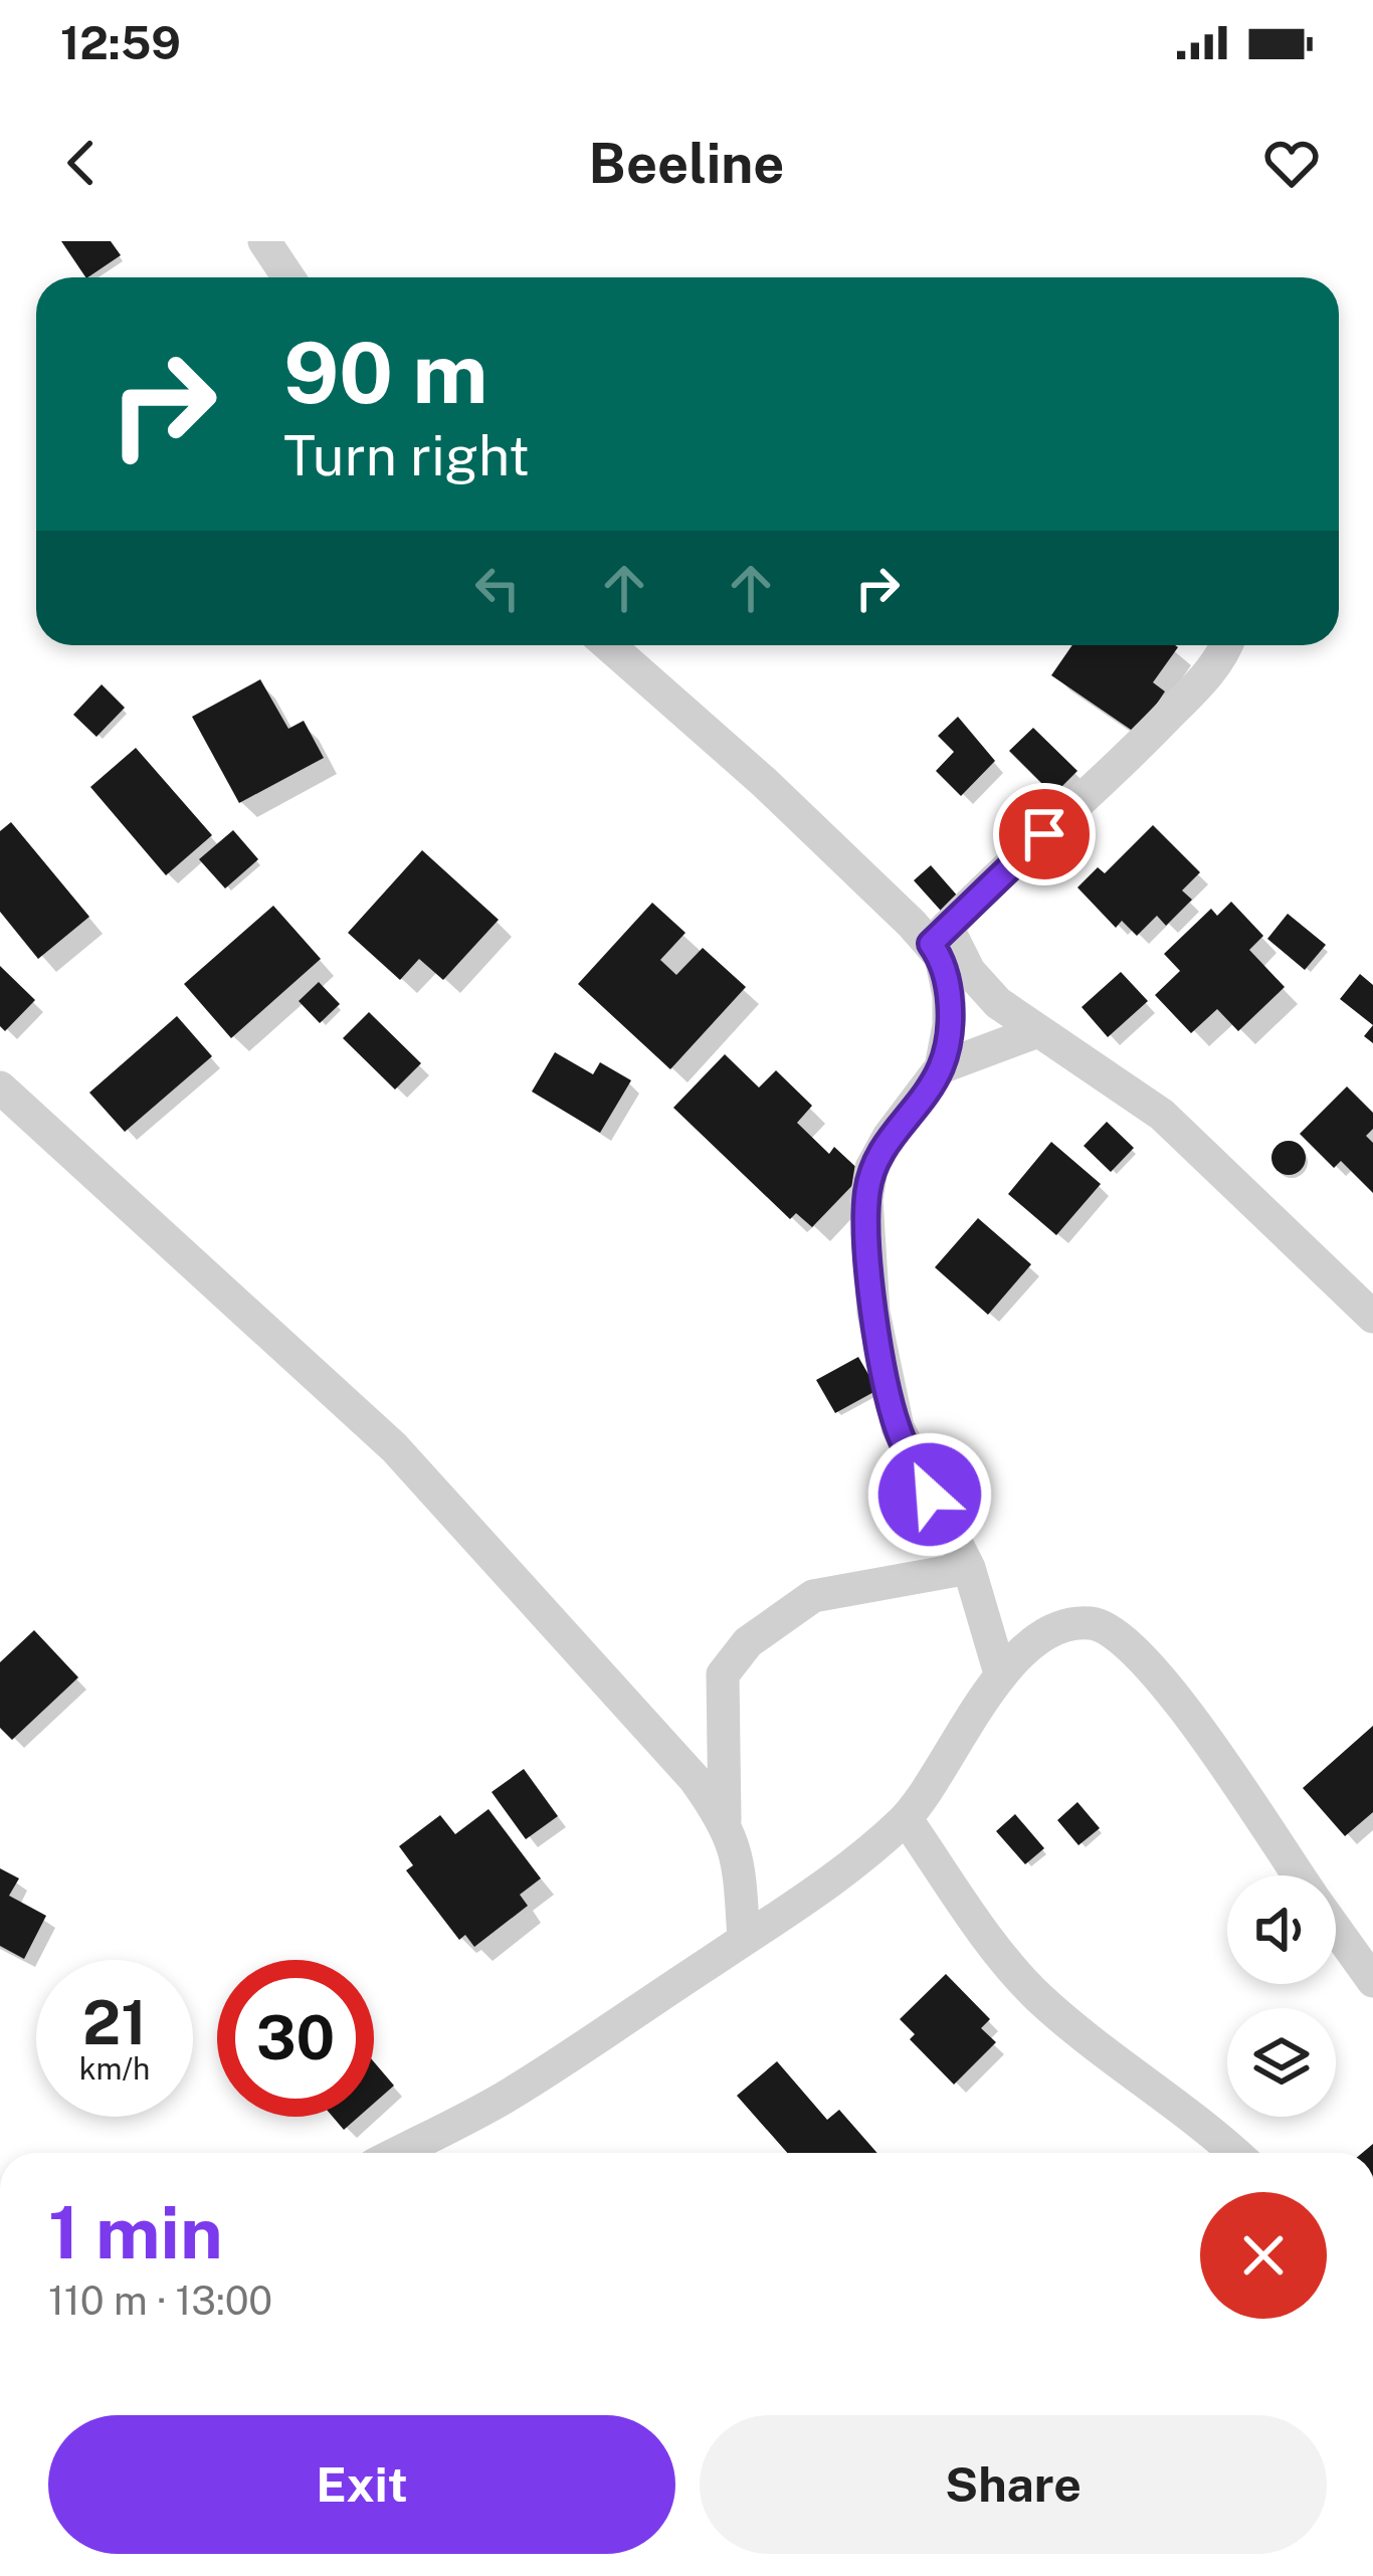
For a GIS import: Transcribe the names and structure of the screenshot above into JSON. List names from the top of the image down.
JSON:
{
  "page": {
    "status": "12:59",
    "header": "Beeline",
    "turn": ["90 m", "Turn right"],
    "speed": "21 km/h",
    "limit": "30",
    "heading": ["1 min", "110 m · 13:00"],
    "buttons": ["Exit", "Share"]
  }
}
